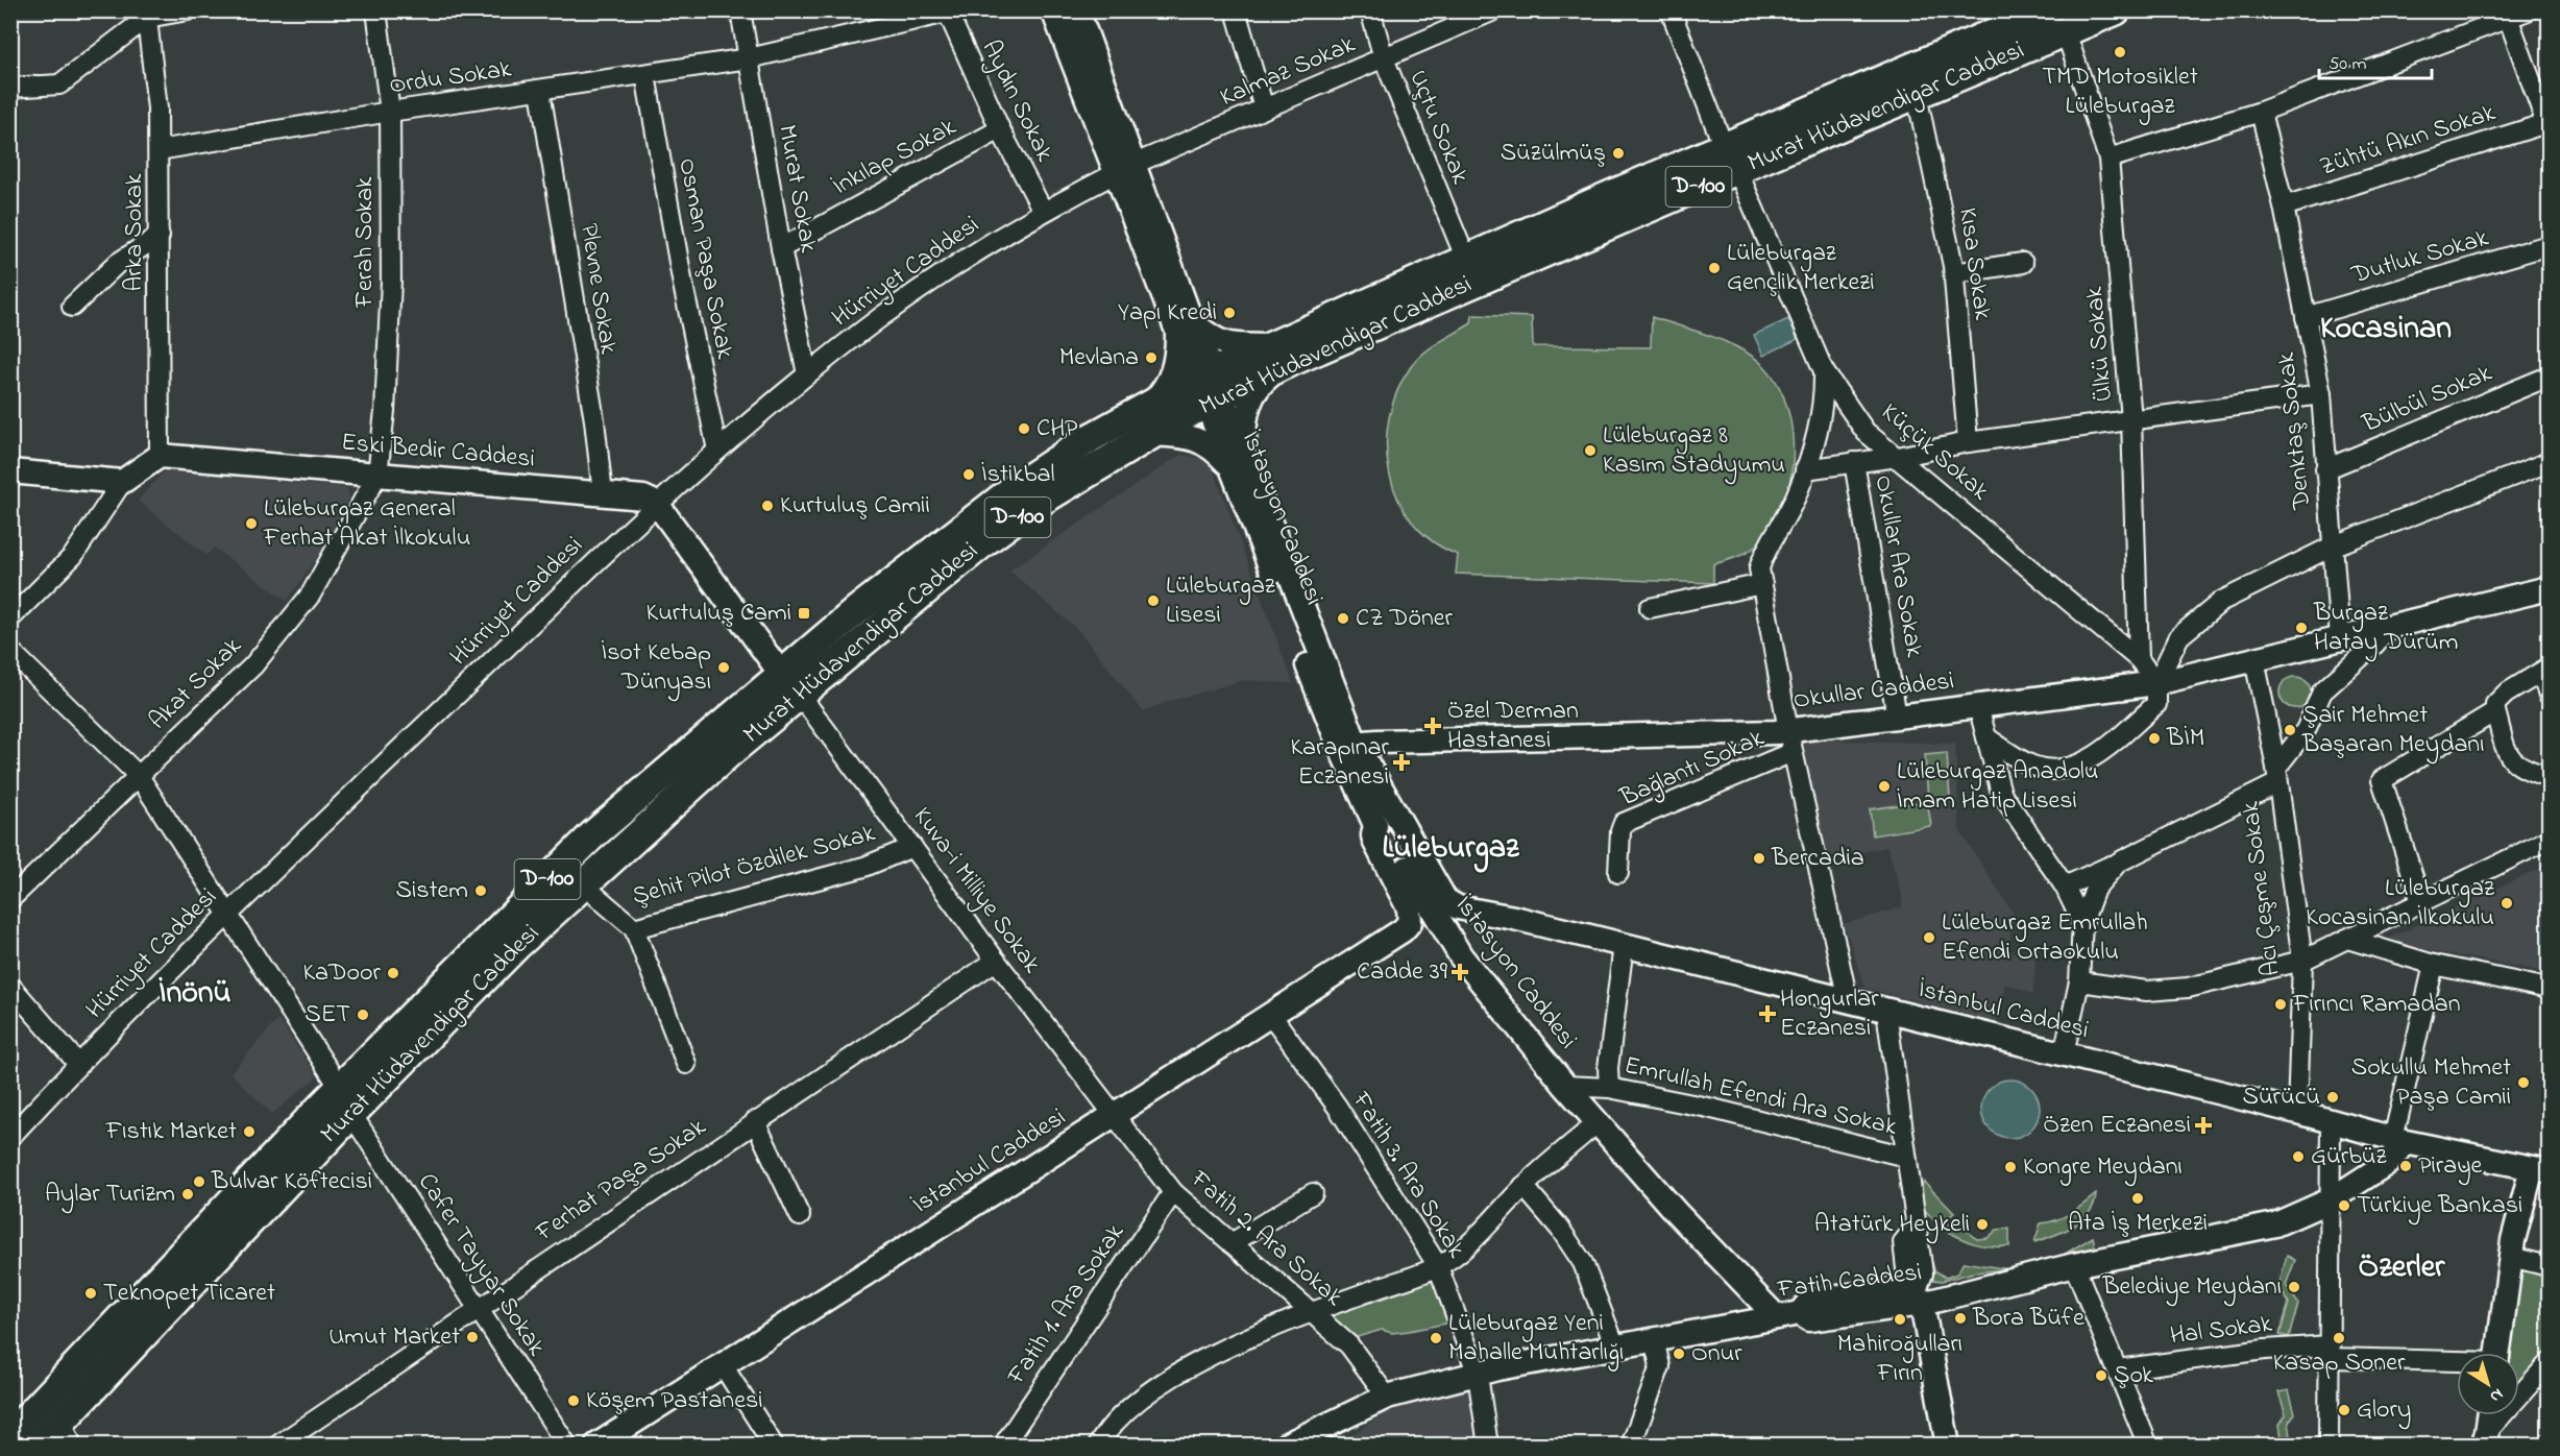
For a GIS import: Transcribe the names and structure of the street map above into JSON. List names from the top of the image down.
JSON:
{
  "streets": {
    "highway": ["Murat Hüdavendigar Caddesi", "D-100"],
    "main road": [
      "Eski Bedir Caddesi",
      "İstasyon Caddesi",
      "Okullar Caddesi",
      "İstanbul Caddesi",
      "Fatih Caddesi"
    ],
    "street": [
      "Kalmaz Sokak",
      "Ordu Sokak",
      "Aydın Sokak",
      "Uçtu Sokak",
      "Zühtü Akın Sokak",
      "İnkılap Sokak",
      "Murat Sokak",
      "Arka Sokak",
      "Ferah Sokak",
      "Dutluk Sokak",
      "Osman Paşa Sokak",
      "Kısa Sokak",
      "Hürriyet Caddesi",
      "Plevne Sokak",
      "Ülkü Sokak",
      "Bülbül Sokak",
      "Denktaş Sokak",
      "Küçük Sokak",
      "Okullar Ara Sokak",
      "Akat Sokak",
      "Bağlantı Sokak",
      "Şehit Pilot Özdilek Sokak",
      "Acı Çeşme Sokak",
      "Kuva-i Milliye Sokak",
      "Emrullah Efendi Ara Sokak",
      "Fatih 3. Ara Sokak",
      "Ferhat Paşa Sokak",
      "Fatih 2. Ara Sokak",
      "Cafer Tayyar Sokak",
      "Fatih 1. Ara Sokak",
      "Hal Sokak"
    ]
  },
  "crossings": [
    ["Kalmaz Sokak", "Uçtu Sokak"],
    ["Kalmaz Sokak", "Hürriyet Caddesi"],
    ["Kalmaz Sokak", "İstasyon Caddesi"],
    ["Ordu Sokak", "Aydın Sokak"],
    ["Ordu Sokak", "Murat Sokak"],
    ["Ordu Sokak", "Arka Sokak"],
    ["Ordu Sokak", "Ferah Sokak"],
    ["Ordu Sokak", "Osman Paşa Sokak"],
    ["Ordu Sokak", "Plevne Sokak"],
    ["Aydın Sokak", "İnkılap Sokak"],
    ["Aydın Sokak", "Hürriyet Caddesi"],
    ["Murat Hüdavendigar Caddesi", "Uçtu Sokak"],
    ["Murat Hüdavendigar Caddesi", "Kısa Sokak"],
    ["Murat Hüdavendigar Caddesi", "Ülkü Sokak"],
    ["Murat Hüdavendigar Caddesi", "Küçük Sokak"],
    ["Murat Hüdavendigar Caddesi", "İstasyon Caddesi"],
    ["Murat Hüdavendigar Caddesi", "Şehit Pilot Özdilek Sokak"],
    ["Murat Hüdavendigar Caddesi", "Kuva-i Milliye Sokak"],
    ["Murat Hüdavendigar Caddesi", "Cafer Tayyar Sokak"],
    ["Zühtü Akın Sokak", "Denktaş Sokak"],
    ["İnkılap Sokak", "Murat Sokak"],
    ["Murat Sokak", "Hürriyet Caddesi"],
    ["Arka Sokak", "Eski Bedir Caddesi"],
    ["Ferah Sokak", "Eski Bedir Caddesi"],
    ["Ferah Sokak", "Akat Sokak"],
    ["Dutluk Sokak", "Denktaş Sokak"],
    ["Osman Paşa Sokak", "Hürriyet Caddesi"],
    ["Hürriyet Caddesi", "Eski Bedir Caddesi"],
    ["Hürriyet Caddesi", "İstasyon Caddesi"],
    ["Plevne Sokak", "Eski Bedir Caddesi"],
    ["Ülkü Sokak", "Küçük Sokak"],
    ["Bülbül Sokak", "Denktaş Sokak"],
    ["Denktaş Sokak", "Okullar Caddesi"],
    ["Eski Bedir Caddesi", "Akat Sokak"],
    ["Küçük Sokak", "Okullar Caddesi"],
    ["İstasyon Caddesi", "Okullar Caddesi"],
    ["İstasyon Caddesi", "İstanbul Caddesi"],
    ["İstasyon Caddesi", "Emrullah Efendi Ara Sokak"],
    ["İstasyon Caddesi", "Fatih Caddesi"],
    ["Okullar Ara Sokak", "Okullar Caddesi"],
    ["Okullar Caddesi", "Bağlantı Sokak"],
    ["Okullar Caddesi", "Acı Çeşme Sokak"],
    ["Şehit Pilot Özdilek Sokak", "Kuva-i Milliye Sokak"],
    ["Acı Çeşme Sokak", "İstanbul Caddesi"],
    ["Kuva-i Milliye Sokak", "İstanbul Caddesi"],
    ["Kuva-i Milliye Sokak", "Ferhat Paşa Sokak"],
    ["Kuva-i Milliye Sokak", "Fatih 2. Ara Sokak"],
    ["İstanbul Caddesi", "Fatih 3. Ara Sokak"],
    ["İstanbul Caddesi", "Fatih 2. Ara Sokak"],
    ["İstanbul Caddesi", "Fatih Caddesi"],
    ["Fatih 3. Ara Sokak", "Fatih Caddesi"],
    ["Ferhat Paşa Sokak", "Cafer Tayyar Sokak"],
    ["Fatih 2. Ara Sokak", "Fatih Caddesi"],
    ["Fatih 2. Ara Sokak", "Fatih 1. Ara Sokak"]
  ],
  "districts": [
    "Kocasinan",
    "Lüleburgaz",
    "İnönü",
    "Özerler"
  ],
  "places": {
    "other": [
      "TMD Motosiklet Lüleburgaz",
      "Süzülmüş",
      "Lüleburgaz Gençlik Merkezi",
      "Yapı Kredi",
      "Mevlana",
      "CHP",
      "Lüleburgaz 8 Kasım Stadyumu",
      "İstikbal",
      "Kurtuluş Camii",
      "Lüleburgaz General Ferhat Akat İlkokulu",
      "Lüleburgaz Lisesi",
      "CZ Döner",
      "Burgaz Hatay Dürüm",
      "İsot Kebap Dünyası",
      "Şair Mehmet Başaran Meydanı",
      "BİM",
      "Lüleburgaz Anadolu İmam Hatip Lisesi",
      "Bercadia",
      "Sistem",
      "Lüleburgaz Kocasinan İlkokulu",
      "Lüleburgaz Emrullah Efendi Ortaokulu",
      "KaDoor",
      "Fırıncı Ramadan",
      "SET",
      "Sokullu Mehmet Paşa Camii",
      "Sürücü",
      "Fıstık Market",
      "Gürbüz",
      "Piraye",
      "Kongre Meydanı",
      "Bulvar Köftecisi",
      "Aylar Turizm",
      "Ata İş Merkezi",
      "Türkiye Bankasi",
      "Atatürk Heykeli",
      "Belediye Meydanı",
      "Teknopet Ticaret",
      "Bora Büfe",
      "Mahiroğulları Fırın",
      "Umut Market",
      "Lüleburgaz Yeni Mahalle Muhtarlığı",
      "Kasap Soner",
      "Onur",
      "Şok",
      "Köşem Pastanesi",
      "Glory"
    ],
    "transit": ["Kurtuluş Cami"],
    "health": [
      "Özel Derman Hastanesi",
      "Karapınar Eczanesi",
      "Cadde 39",
      "Hongurlar Eczanesi",
      "Özen Eczanesi"
    ]
  },
  "scale_bar": "50 m",
  "north": "bottom right"
}
